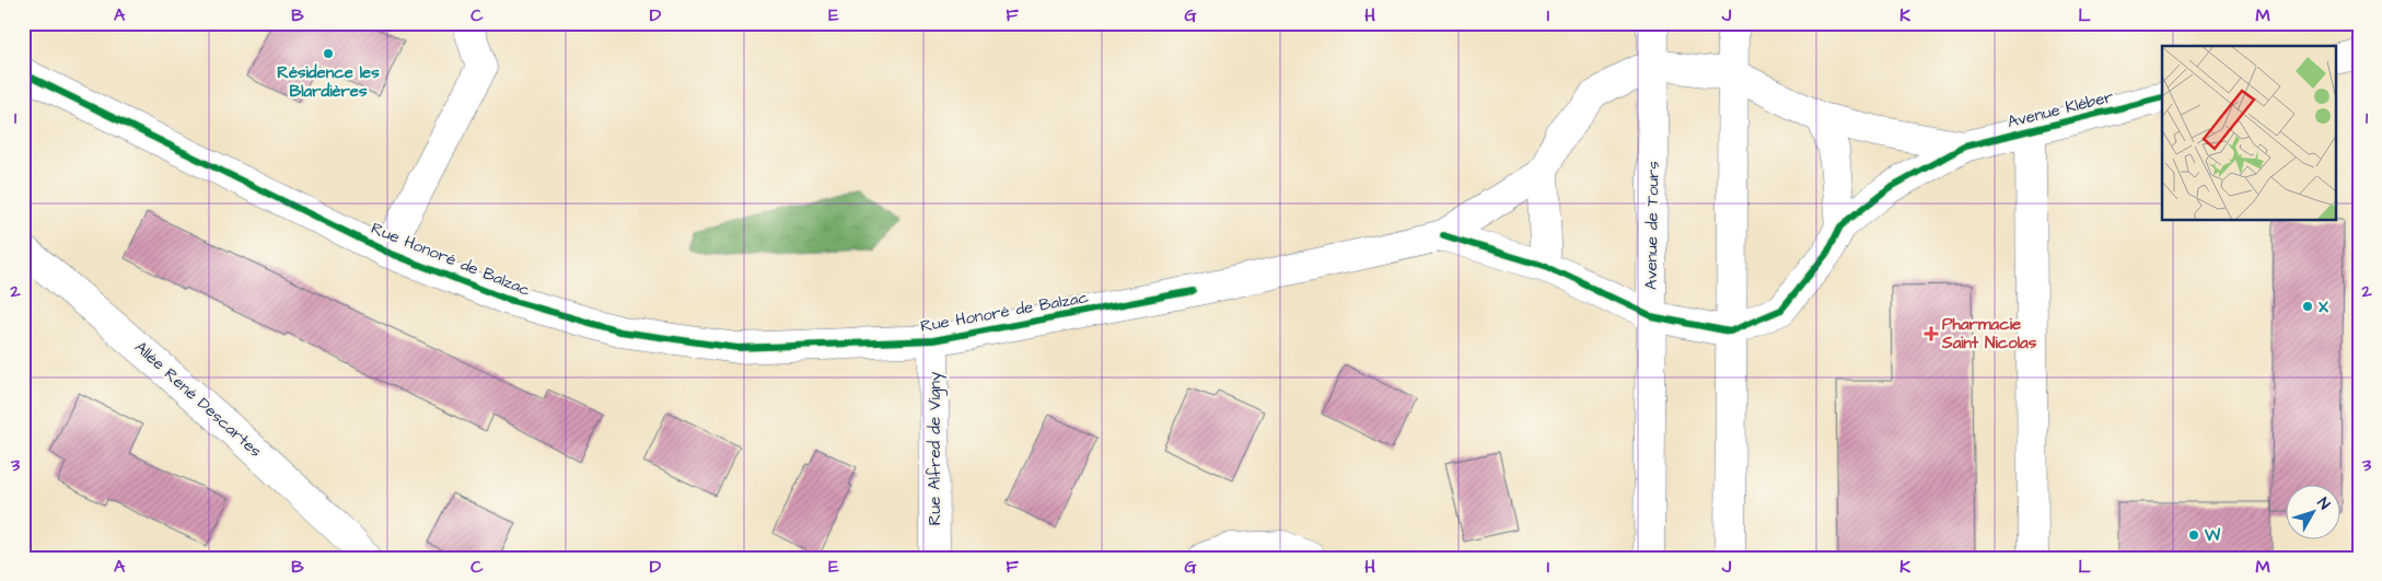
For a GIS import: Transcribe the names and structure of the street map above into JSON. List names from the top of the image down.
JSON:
{
  "streets": {
    "street": [
      "Avenue Kléber",
      "Avenue de Tours",
      "Rue Honoré de Balzac",
      "Allée René Descartes",
      "Rue Alfred de Vigny"
    ]
  },
  "crossings": [
    ["Rue Honoré de Balzac", "Rue Alfred de Vigny"]
  ],
  "places": {
    "other": ["Résidence les Blardières", "X", "W"],
    "health": ["Pharmacie Saint Nicolas"]
  },
  "north": "top right",
  "grid": {
    "columns": [
      "A",
      "B",
      "C",
      "D",
      "E",
      "F",
      "G",
      "H",
      "I",
      "J",
      "K",
      "L",
      "M"
    ],
    "rows": ["1", "2", "3"]
  }
}
